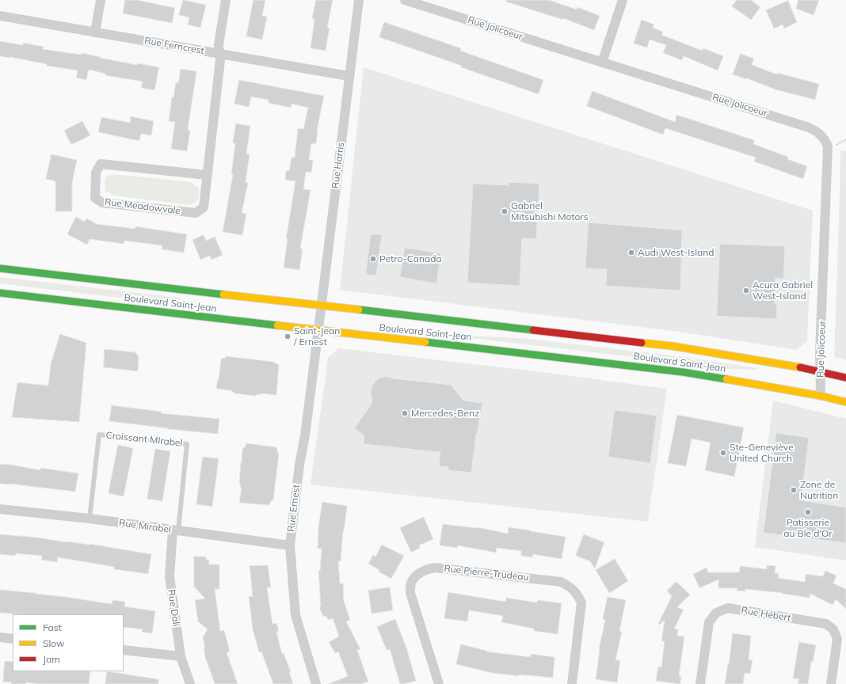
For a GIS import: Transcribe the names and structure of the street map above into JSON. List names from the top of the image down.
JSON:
{
  "streets": {
    "main road": ["Boulevard Saint-Jean"],
    "street": [
      "Rue Jolicoeur",
      "Rue Ferncrest",
      "Rue Harris",
      "Rue Meadowvale",
      "Rue Ernest",
      "Rue Mirabel",
      "Rue Pierre-Trudeau",
      "Rue Dali",
      "Rue Hébert"
    ],
    "lane": ["Croissant MIrabel"]
  },
  "crossings": [
    ["Rue Jolicoeur", "Boulevard Saint-Jean"],
    ["Rue Ferncrest", "Rue Harris"],
    ["Rue Ferncrest", "Rue Meadowvale"],
    ["Rue Harris", "Boulevard Saint-Jean"],
    ["Rue Harris", "Rue Ernest"],
    ["Boulevard Saint-Jean", "Rue Ernest"],
    ["Croissant MIrabel", "Rue Mirabel"],
    ["Croissant MIrabel", "Rue Dali"],
    ["Rue Ernest", "Rue Mirabel"],
    ["Rue Mirabel", "Rue Dali"]
  ],
  "places": [
    "Gabriel Mitsubishi Motors",
    "Audi West-Island",
    "Petro-Canada",
    "Acura Gabriel West-Island",
    "Saint-Jean / Ernest",
    "Mercedes-Benz",
    "Ste-Geneviève United Church",
    "Zone de Nutrition",
    "Patisserie au Ble d'Or"
  ],
  "legend": ["Fast", "Slow", "Jam"]
}
